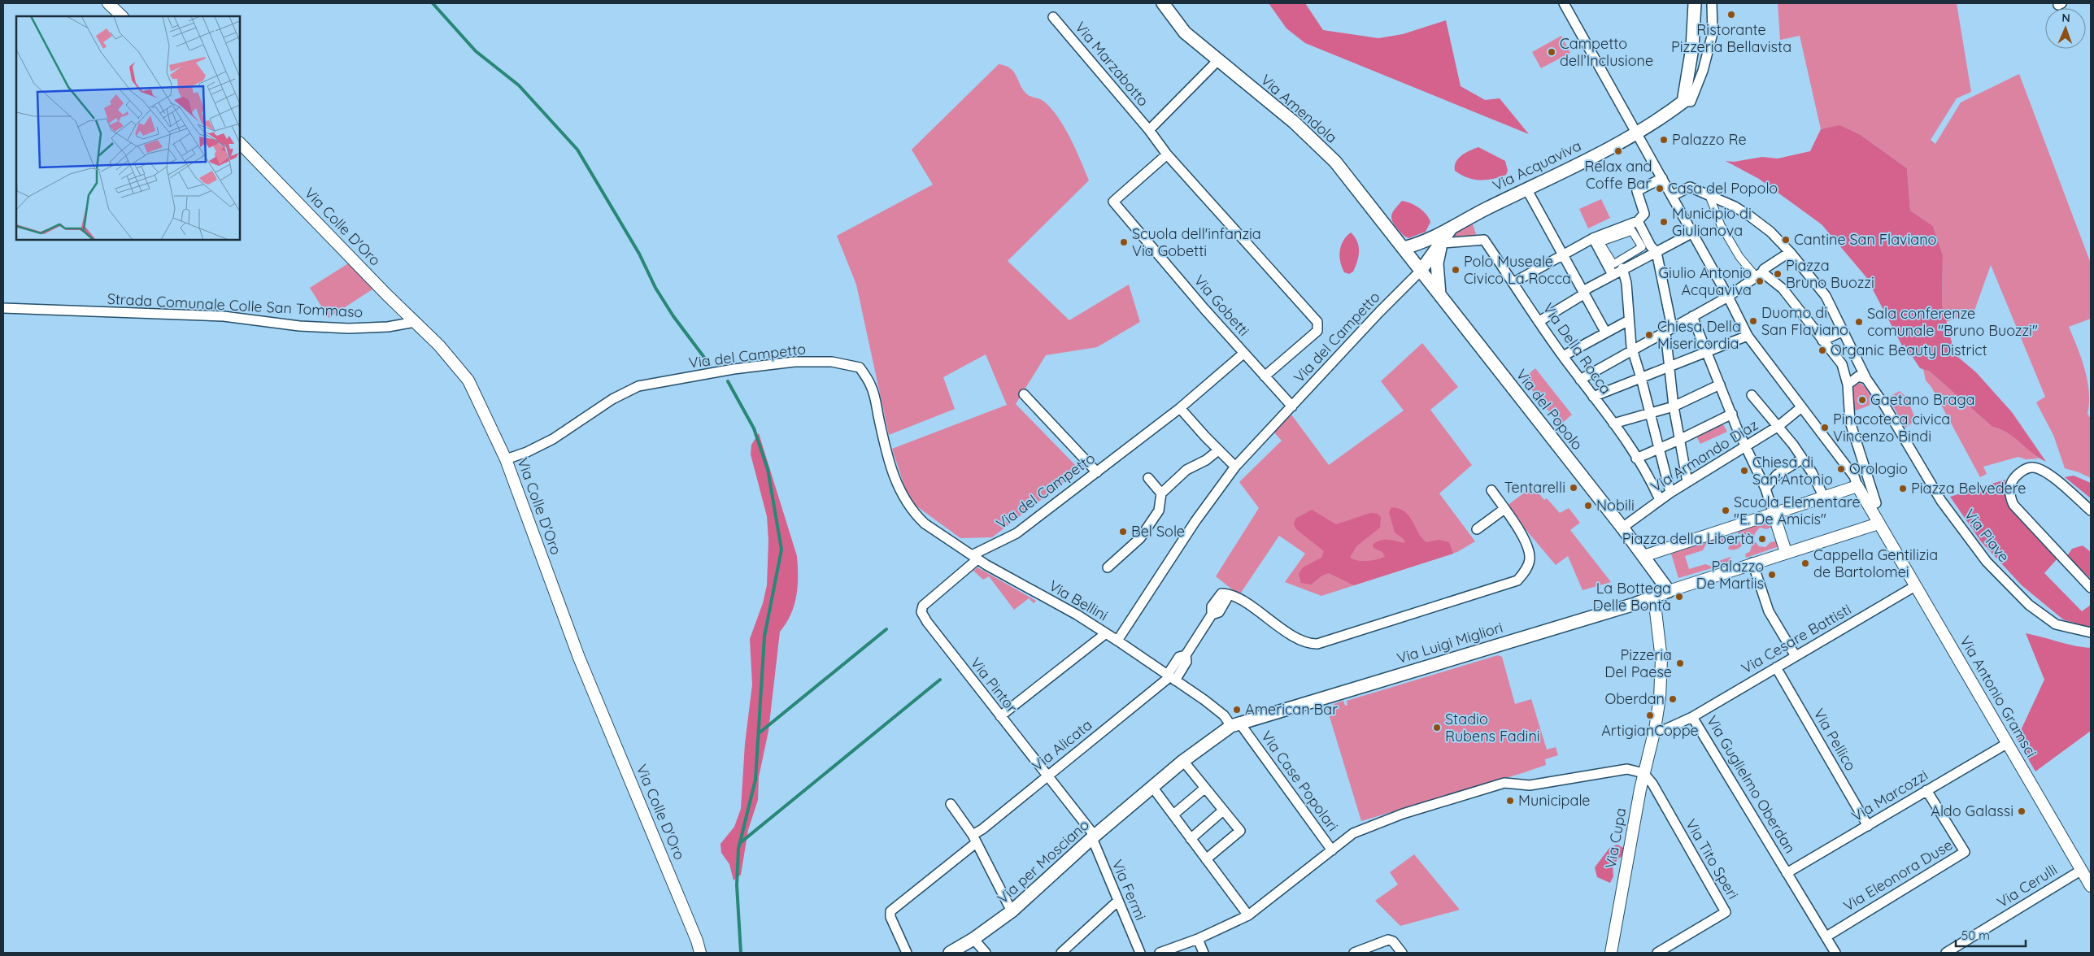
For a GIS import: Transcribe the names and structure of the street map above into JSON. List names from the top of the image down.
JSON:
{
  "streets": {
    "main road": [
      "Via Amendola",
      "Via Acquaviva",
      "Via del Popolo",
      "Via Luigi Migliori",
      "Via per Mosciano"
    ],
    "street": [
      "Via Marzabotto",
      "Via Colle D'Oro",
      "Strada Comunale Colle San Tommaso",
      "Via Gobetti",
      "Via del Campetto",
      "Via Della Rocca",
      "Via Armando Diaz",
      "Via Piave",
      "Via Bellini",
      "Via Cesare Battisti",
      "Via Pintor",
      "Via Antonio Gramsci",
      "Via Pellico",
      "Via Alicata",
      "Via Case Popolari",
      "Via Guglielmo Oberdan",
      "Via Marcozzi",
      "Via Cupa",
      "Via Tito Speri",
      "Via Eleonora Duse",
      "Via Cerulli",
      "Via Fermi"
    ]
  },
  "crossings": [
    ["Via Marzabotto", "Via Amendola"],
    ["Via Marzabotto", "Via Gobetti"],
    ["Via Amendola", "Via Acquaviva"],
    ["Via Amendola", "Via del Popolo"],
    ["Via Acquaviva", "Via del Campetto"],
    ["Via Acquaviva", "Via Della Rocca"],
    ["Via Acquaviva", "Via del Popolo"],
    ["Via Colle D'Oro", "Strada Comunale Colle San Tommaso"],
    ["Via Colle D'Oro", "Via del Campetto"],
    ["Via Gobetti", "Via del Campetto"],
    ["Via del Campetto", "Via del Popolo"],
    ["Via del Campetto", "Via Bellini"],
    ["Via del Campetto", "Via Pintor"],
    ["Via Della Rocca", "Via Armando Diaz"],
    ["Via del Popolo", "Via Armando Diaz"],
    ["Via del Popolo", "Via Luigi Migliori"],
    ["Via Bellini", "Via Luigi Migliori"],
    ["Via Bellini", "Via Pintor"],
    ["Via Bellini", "Via Alicata"],
    ["Via Bellini", "Via Case Popolari"],
    ["Via Bellini", "Via per Mosciano"],
    ["Via Cesare Battisti", "Via Antonio Gramsci"],
    ["Via Cesare Battisti", "Via Pellico"],
    ["Via Cesare Battisti", "Via Guglielmo Oberdan"],
    ["Via Luigi Migliori", "Via Case Popolari"],
    ["Via Luigi Migliori", "Via per Mosciano"],
    ["Via Pintor", "Via Alicata"],
    ["Via Pintor", "Via per Mosciano"],
    ["Via Pintor", "Via Fermi"],
    ["Via Antonio Gramsci", "Via Marcozzi"],
    ["Via Antonio Gramsci", "Via Cerulli"],
    ["Via Pellico", "Via Marcozzi"],
    ["Via Case Popolari", "Via per Mosciano"],
    ["Via Guglielmo Oberdan", "Via Marcozzi"],
    ["Via Guglielmo Oberdan", "Via Cupa"],
    ["Via Guglielmo Oberdan", "Via Eleonora Duse"],
    ["Via Marcozzi", "Via Eleonora Duse"],
    ["Via Cupa", "Via Tito Speri"],
    ["Via per Mosciano", "Via Fermi"]
  ],
  "places": [
    "Ristorante Pizzeria Bellavista",
    "Campetto dell’Inclusione",
    "Palazzo Re",
    "Relax and Coffe Bar",
    "Casa del Popolo",
    "Municipio di Giulianova",
    "Cantine San Flaviano",
    "Scuola dell'infanzia Via Gobetti",
    "Polo Museale Civico La Rocca",
    "Piazza Bruno Buozzi",
    "Giulio Antonio Acquaviva",
    "Duomo di San Flaviano",
    "Sala conferenze comunale \"Bruno Buozzi\"",
    "Chiesa Della Misericordia",
    "Organic Beauty District",
    "Gaetano Braga",
    "Pinacoteca civica Vincenzo Bindi",
    "Orologio",
    "Chiesa di San'Antonio",
    "Tentarelli",
    "Piazza Belvedere",
    "Nobili",
    "Scuola Elementare \"E. De Amicis\"",
    "Bel Sole",
    "Piazza della Libertà",
    "Cappella Gentilizia de Bartolomei",
    "Palazzo De Martiis",
    "La Bottega Delle Bontà",
    "Pizzeria Del Paese",
    "Oberdan",
    "American Bar",
    "ArtigianCoppe",
    "Stadio Rubens Fadini",
    "Municipale",
    "Aldo Galassi"
  ],
  "scale_bar": "50 m",
  "north": "top"
}
